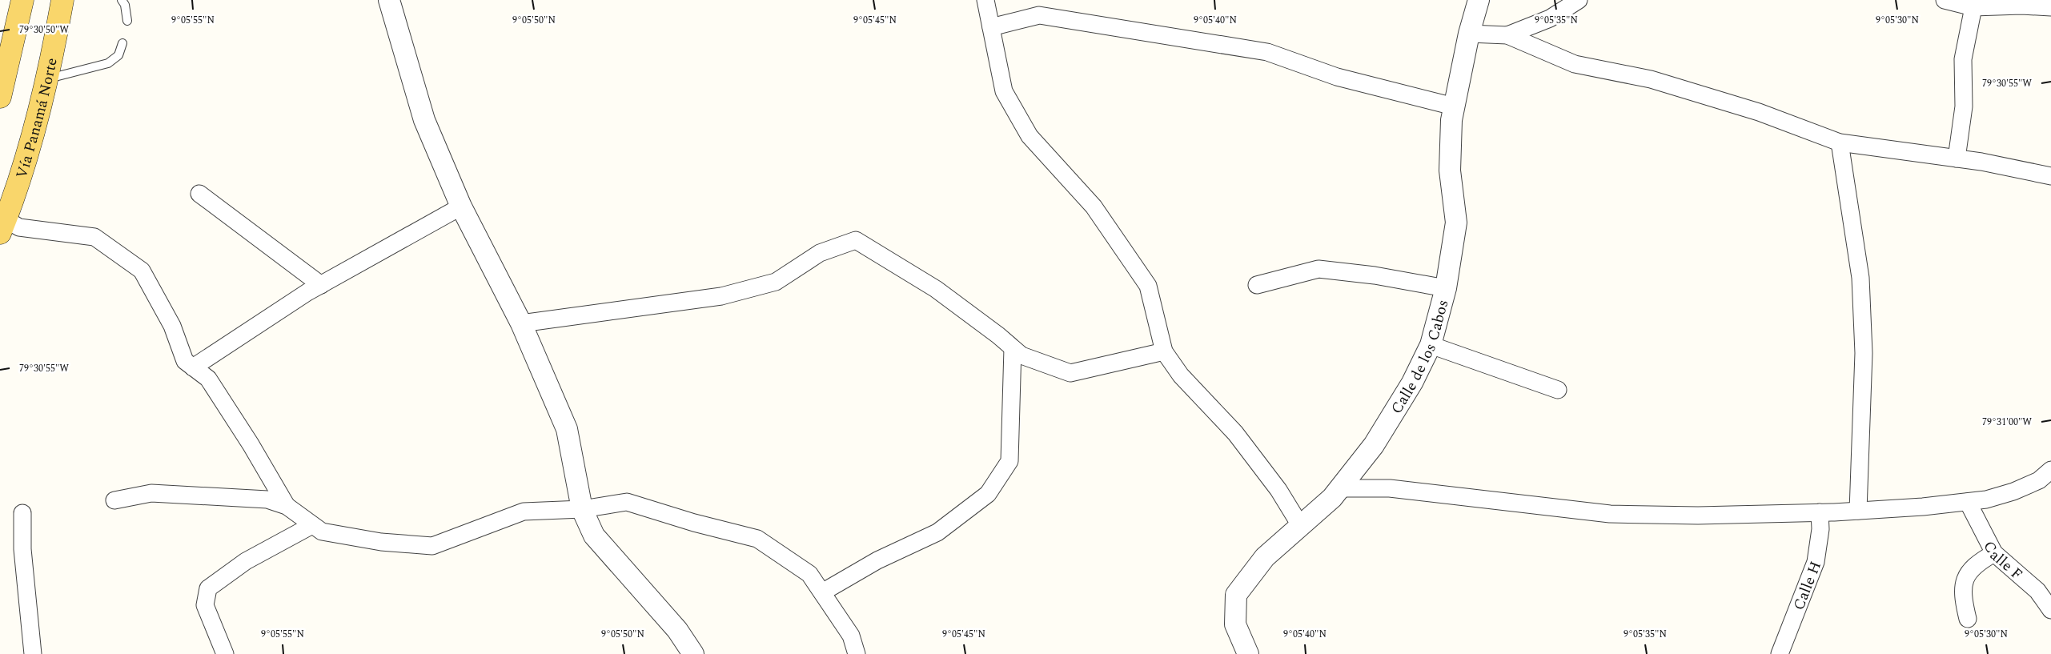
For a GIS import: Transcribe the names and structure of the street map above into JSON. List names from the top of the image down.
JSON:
{
  "streets": {
    "main road": ["Vía Panamá Norte"],
    "street": ["Calle de los Cabos", "Calle F", "Calle H"]
  },
  "coordinates": [
    "9°05'55\"N",
    "9°05'50\"N",
    "9°05'45\"N",
    "9°05'40\"N",
    "9°05'35\"N",
    "9°05'30\"N",
    "79°30'50\"W",
    "79°30'55\"W",
    "79°31'00\"W"
  ]
}
